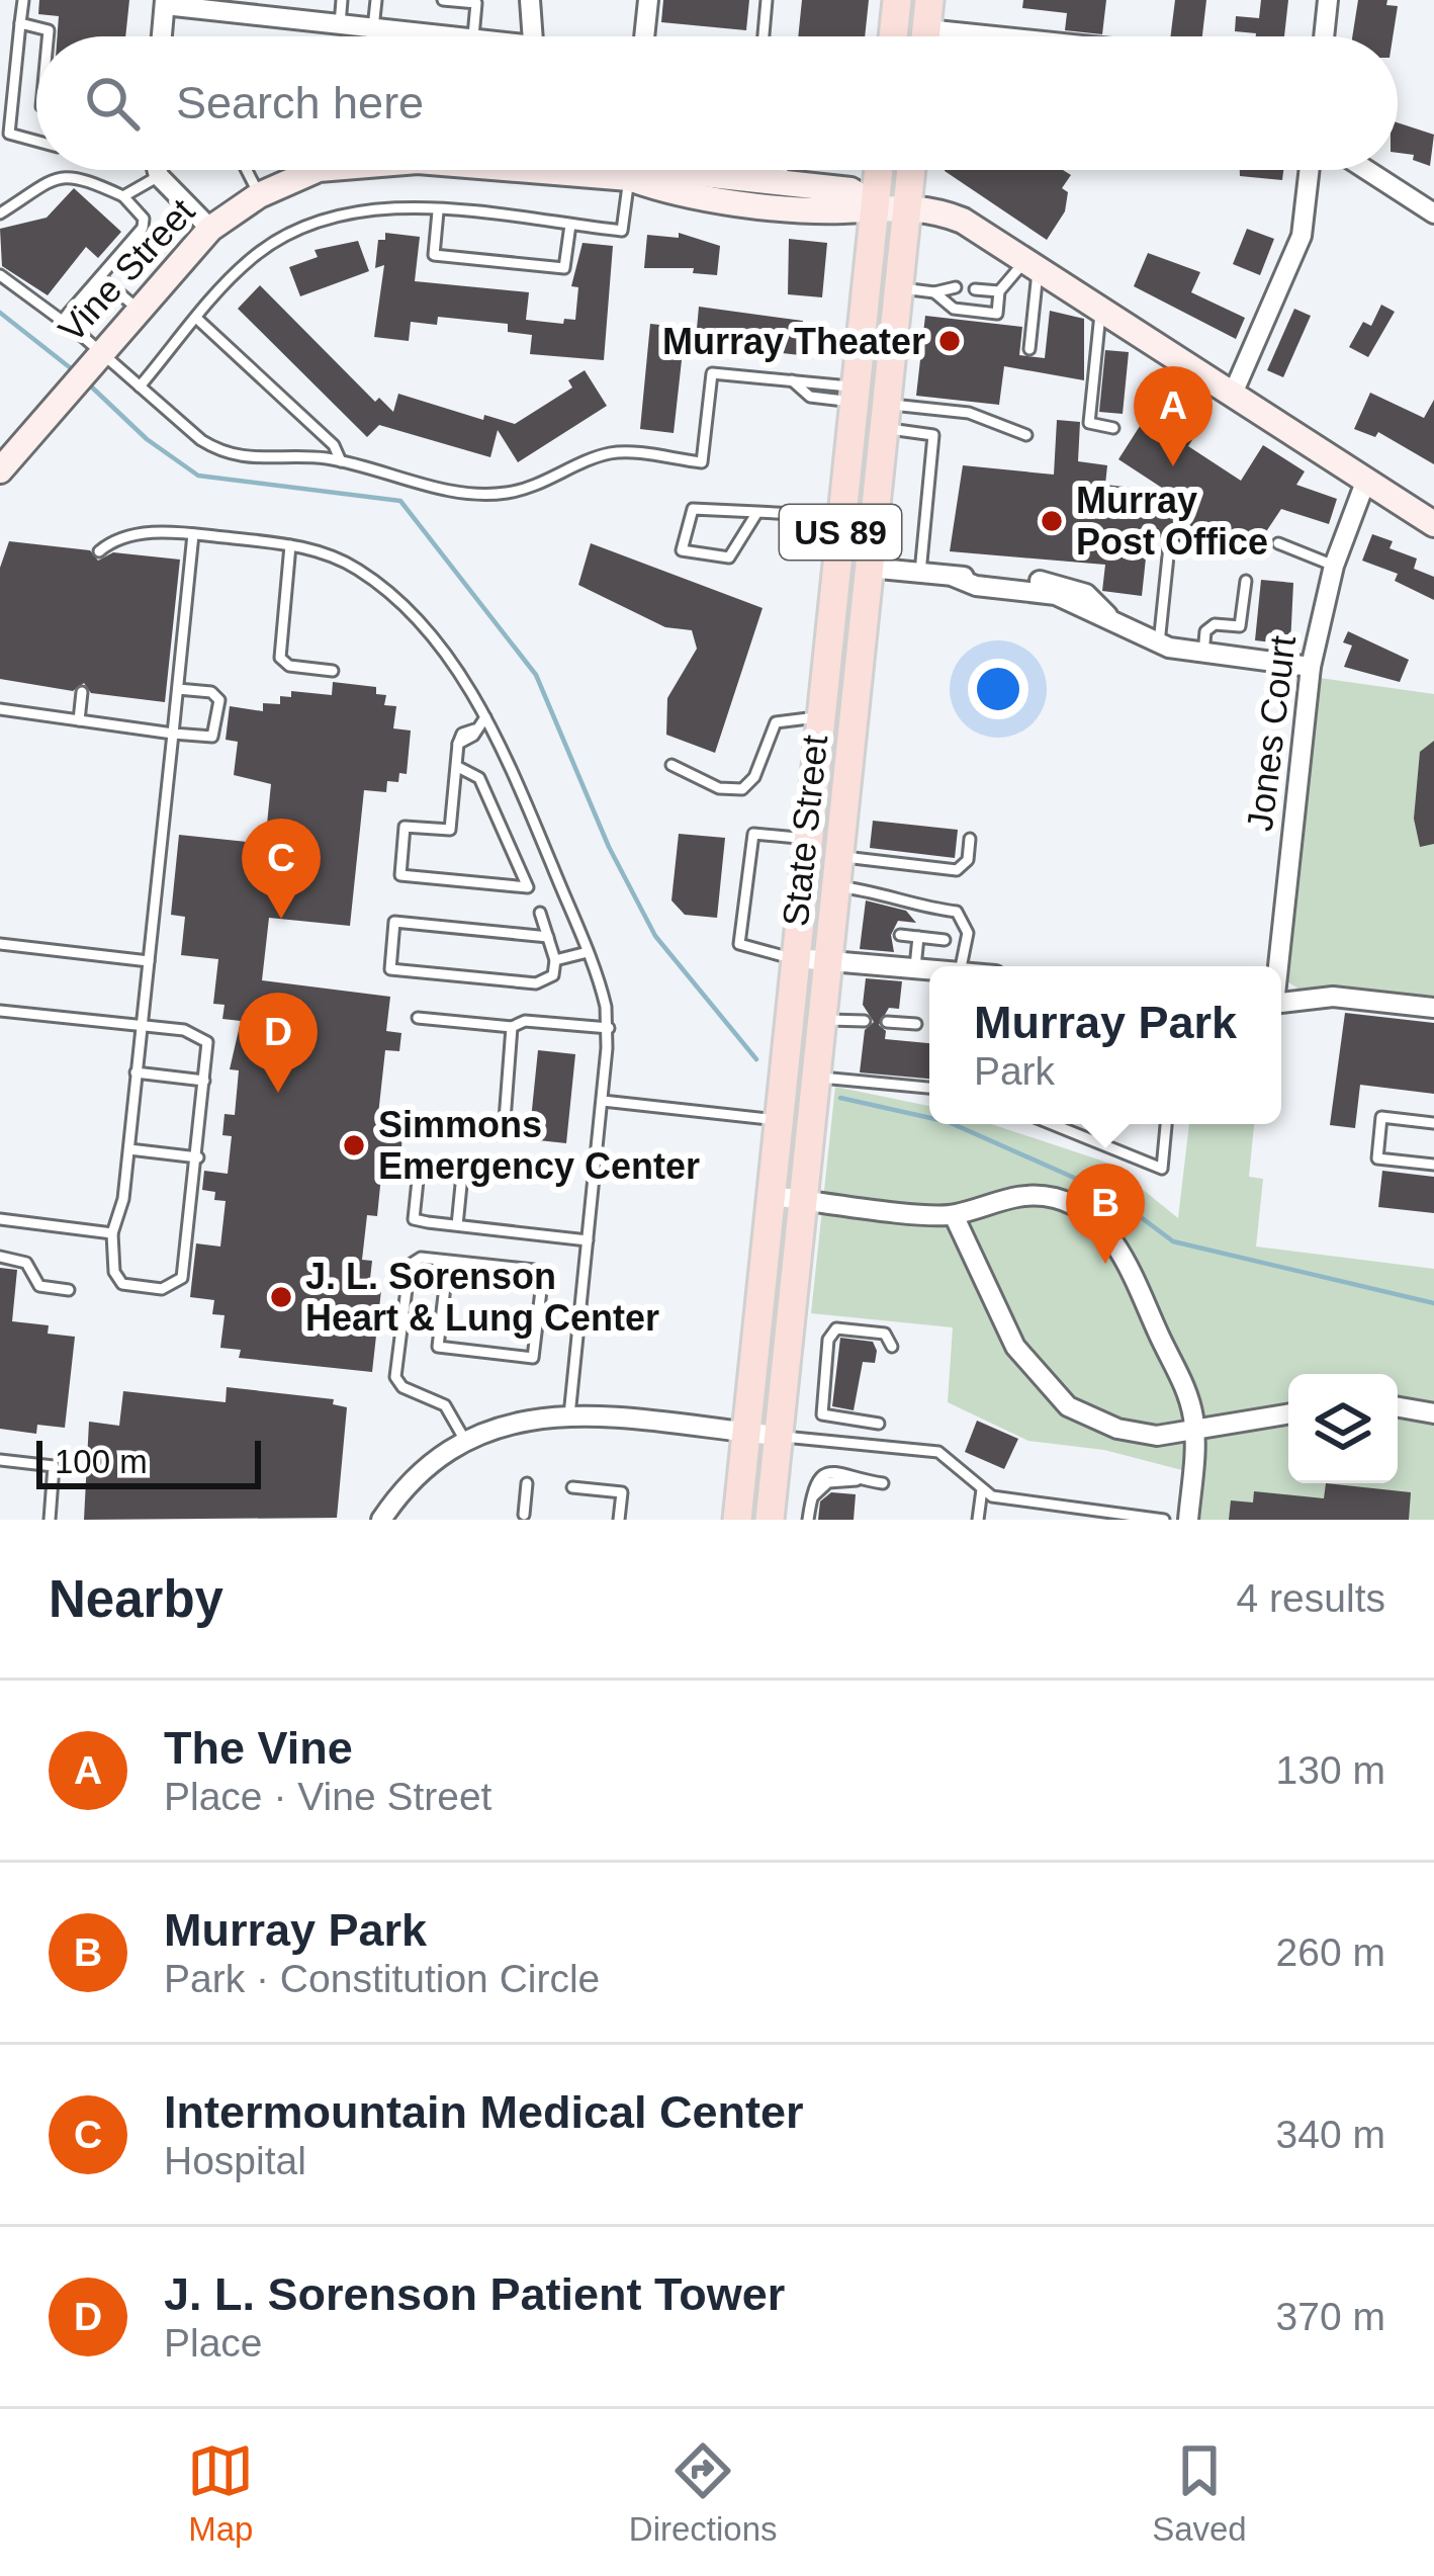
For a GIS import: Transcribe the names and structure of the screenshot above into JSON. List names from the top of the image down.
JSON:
{
  "streets": {
    "main road": ["US 89", "State Street"],
    "street": ["Vine Street", "Jones Court"]
  },
  "crossings": [
    ["Vine Street", "Jones Court"],
    ["Vine Street", "State Street"]
  ],
  "places": [
    "Murray Theater",
    "Murray Post Office",
    "Simmons Emergency Center",
    "J. L. Sorenson Heart & Lung Center"
  ],
  "scale_bar": "100 m",
  "page": {
    "search": "Search here",
    "pins": [
      "A",
      "C",
      "D",
      "B"
    ],
    "popup": ["Murray Park", "Park"],
    "scale": "100 m",
    "heading": ["Nearby", "4 results"],
    "list": [
      {
        "mark": "A",
        "name": "The Vine",
        "note": "Place · Vine Street",
        "value": "130 m"
      },
      {
        "mark": "B",
        "name": "Murray Park",
        "note": "Park · Constitution Circle",
        "value": "260 m"
      },
      {
        "mark": "C",
        "name": "Intermountain Medical Center",
        "note": "Hospital",
        "value": "340 m"
      },
      {
        "mark": "D",
        "name": "J. L. Sorenson Patient Tower",
        "note": "Place",
        "value": "370 m"
      }
    ],
    "nav": ["Map", "Directions", "Saved"]
  }
}
